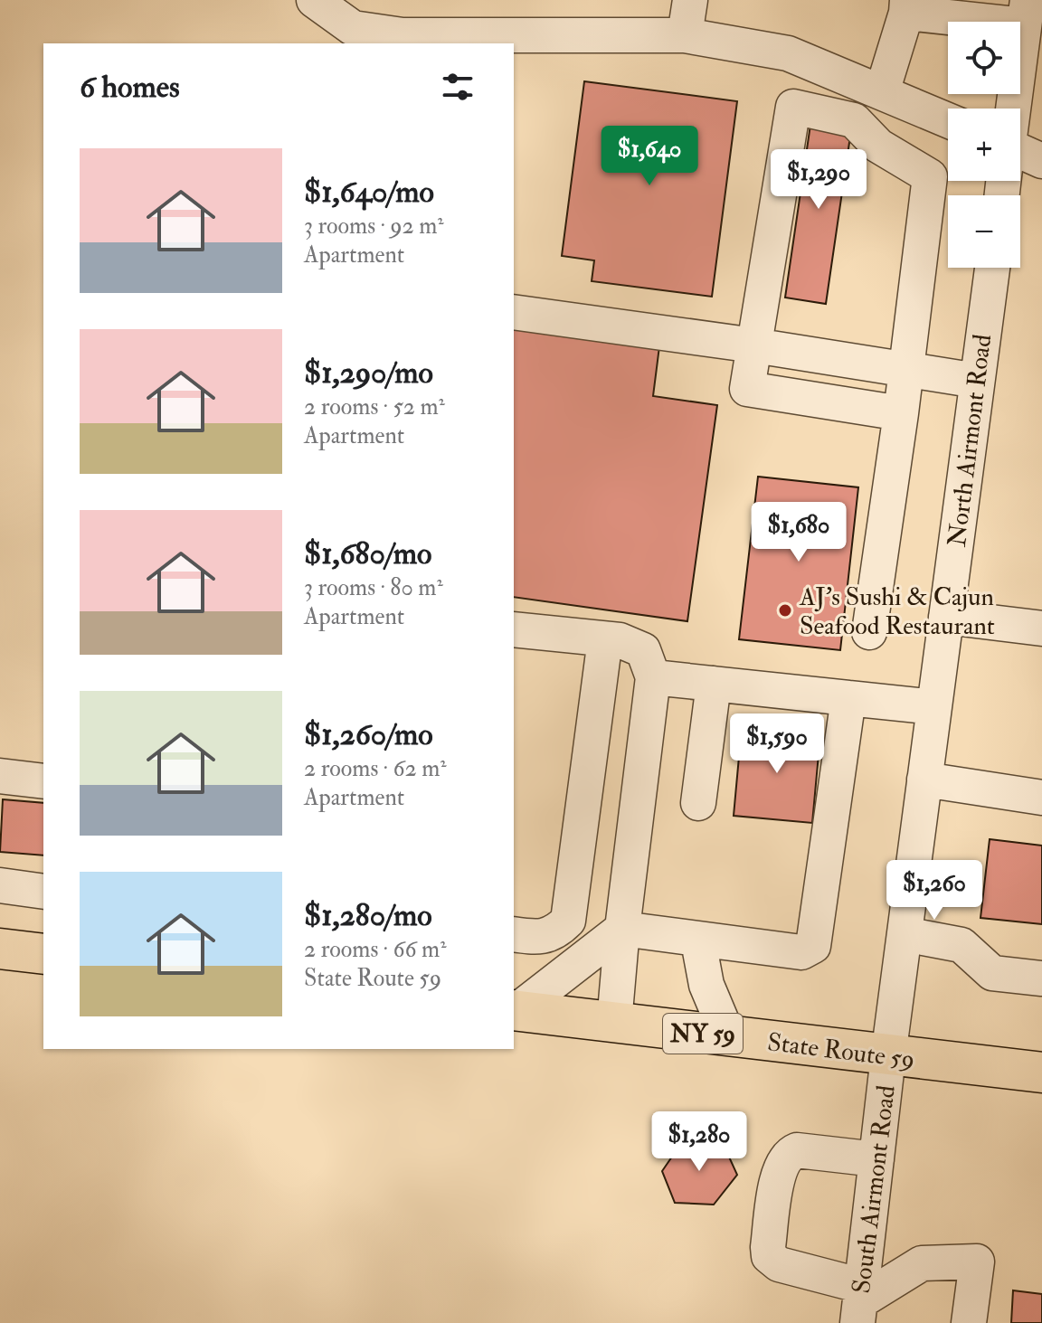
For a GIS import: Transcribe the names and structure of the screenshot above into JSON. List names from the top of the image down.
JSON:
{
  "streets": {
    "main road": ["NY 59", "State Route 59"],
    "street": ["North Airmont Road", "South Airmont Road"]
  },
  "crossings": [
    ["North Airmont Road", "State Route 59"],
    ["North Airmont Road", "South Airmont Road"],
    ["State Route 59", "South Airmont Road"]
  ],
  "places": ["AJ's Sushi & Cajun Seafood Restaurant"],
  "page": {
    "map_buttons": ["+", "−"],
    "heading": "6 homes",
    "price": [
      "$1,640",
      "$1,290",
      "$1,680",
      "$1,590",
      "$1,260",
      "$1,280"
    ],
    "list": [
      {
        "name": "$1,640/mo",
        "note": "3 rooms · 92 m² · Apartment"
      },
      {
        "name": "$1,290/mo",
        "note": "2 rooms · 52 m² · Apartment"
      },
      {
        "name": "$1,680/mo",
        "note": "3 rooms · 80 m² · Apartment"
      },
      {
        "name": "$1,260/mo",
        "note": "2 rooms · 62 m² · Apartment"
      },
      {
        "name": "$1,280/mo",
        "note": "2 rooms · 66 m² · State Route 59"
      }
    ]
  }
}
